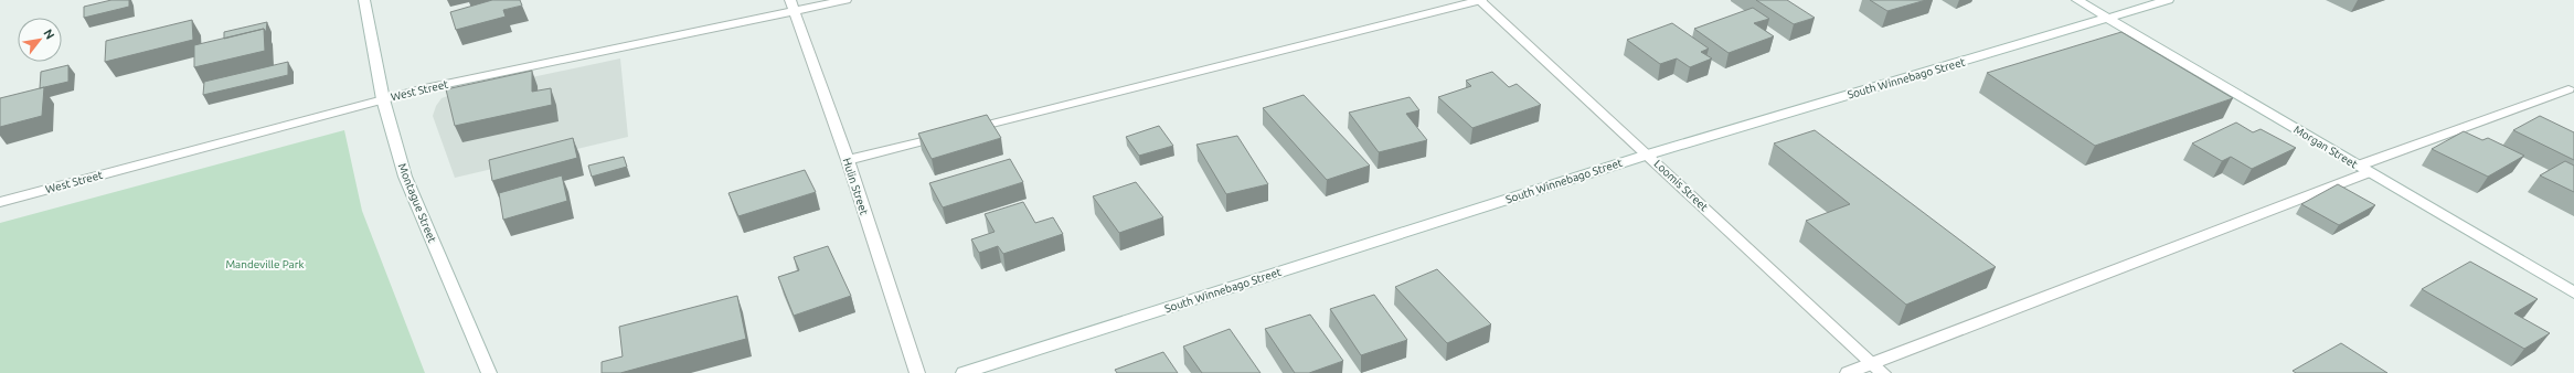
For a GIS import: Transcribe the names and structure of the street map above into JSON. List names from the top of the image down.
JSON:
{
  "streets": {
    "street": [
      "South Winnebago Street",
      "West Street",
      "Morgan Street",
      "Loomis Street",
      "Hulin Street",
      "Montague Street"
    ]
  },
  "crossings": [
    ["South Winnebago Street", "Morgan Street"],
    ["South Winnebago Street", "Loomis Street"],
    ["West Street", "Hulin Street"],
    ["West Street", "Montague Street"]
  ],
  "parks": ["Mandeville Park"],
  "north": "top right"
}
